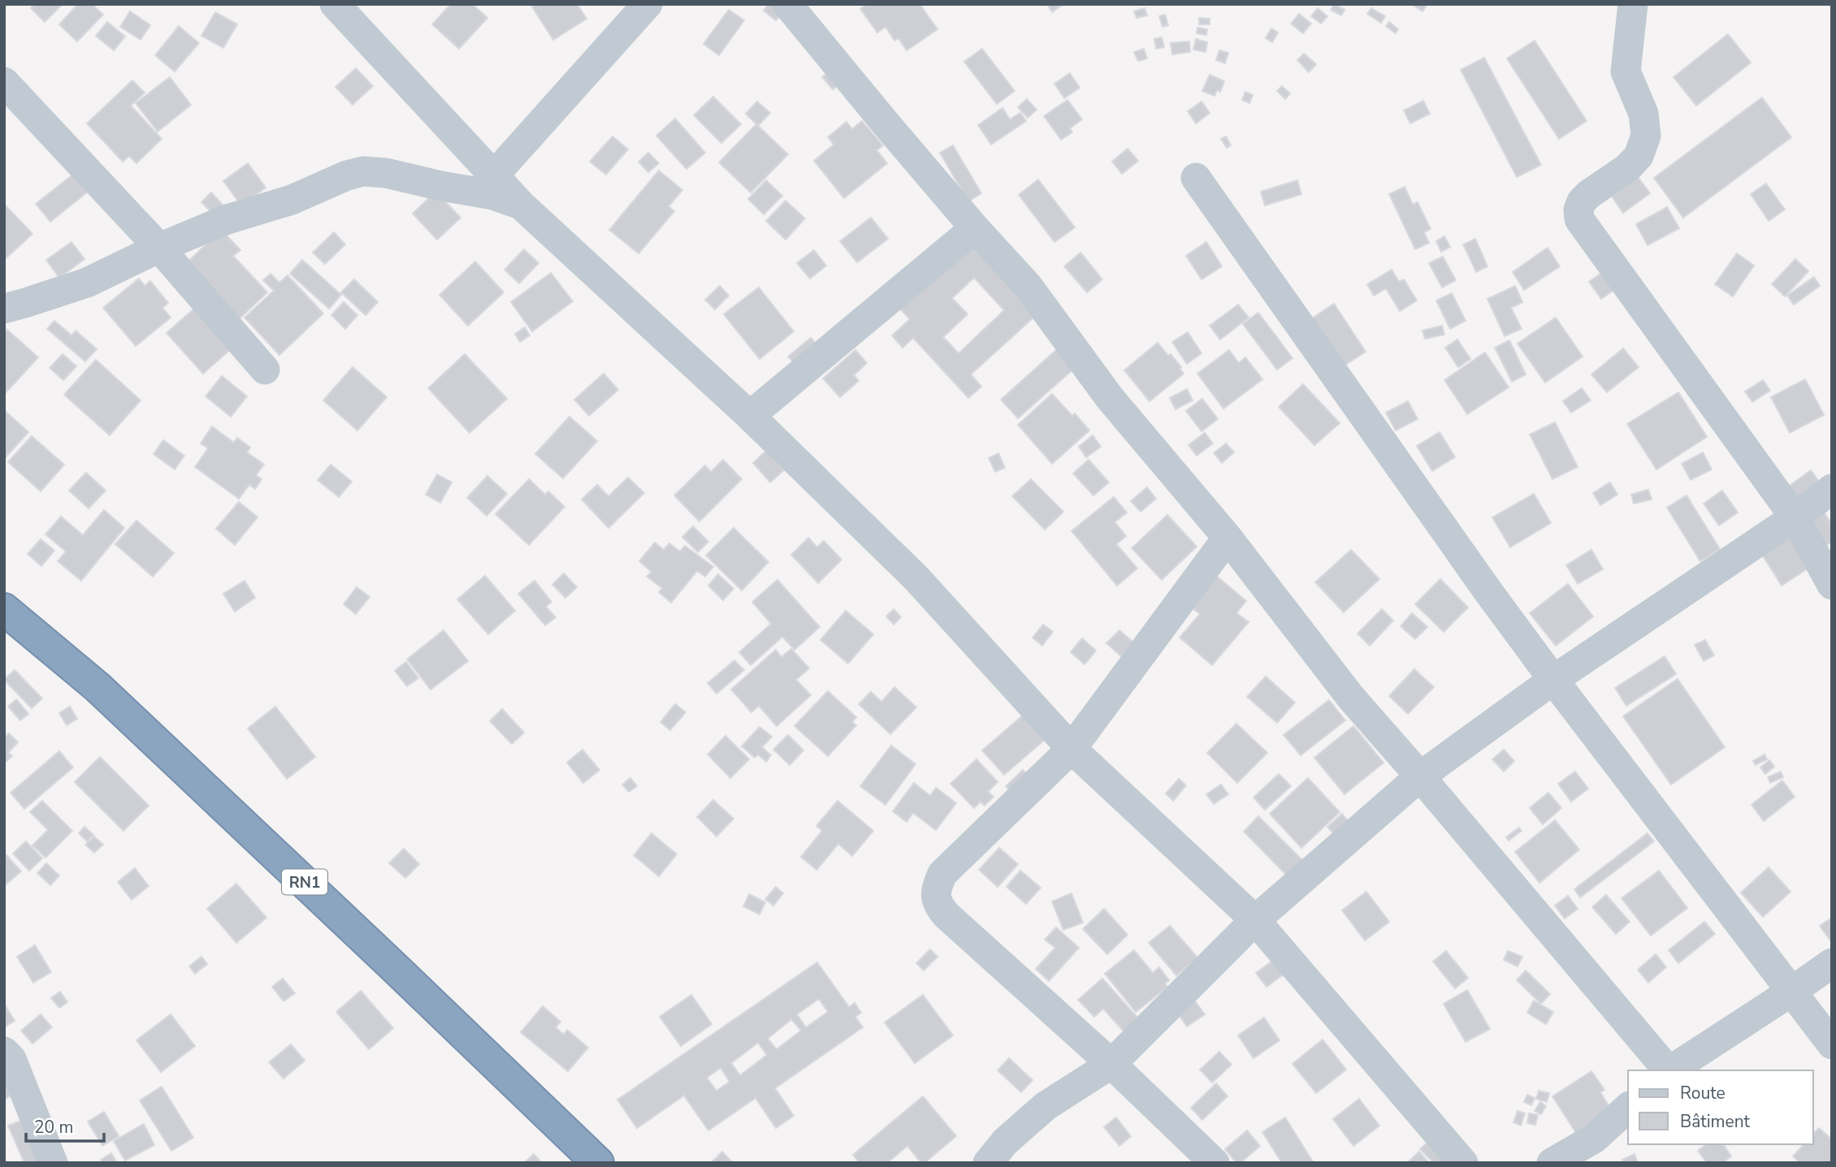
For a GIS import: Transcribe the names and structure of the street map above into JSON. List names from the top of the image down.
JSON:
{
  "streets": {
    "highway": ["RN1"]
  },
  "legend": ["Route", "Bâtiment"],
  "scale_bar": "20 m"
}
